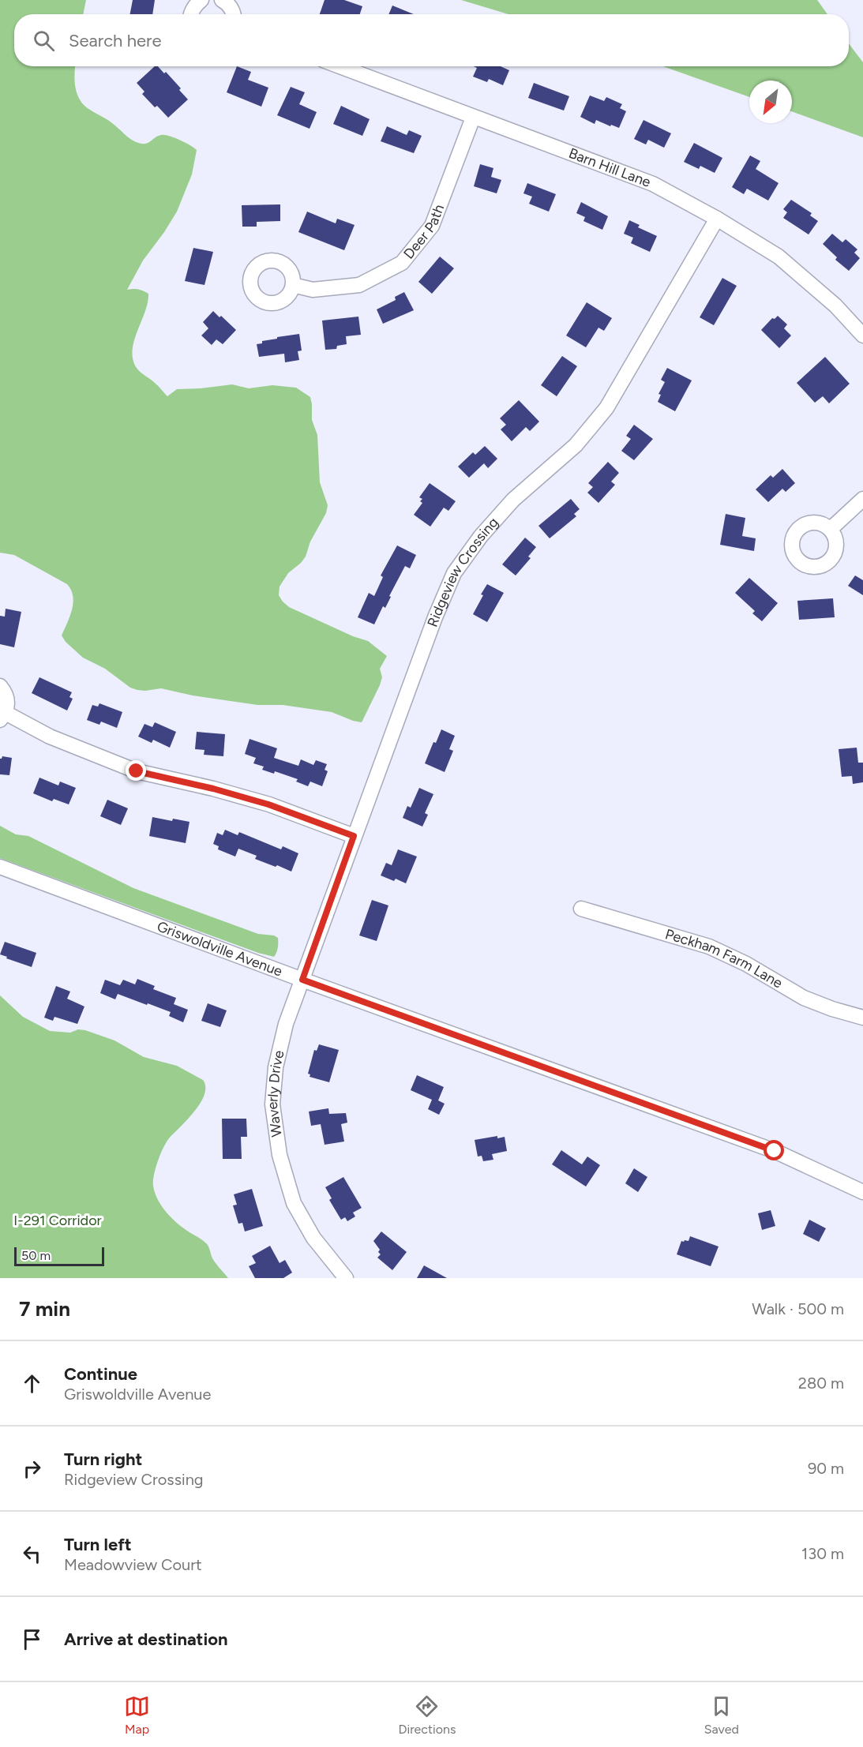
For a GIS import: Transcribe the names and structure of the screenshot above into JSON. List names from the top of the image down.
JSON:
{
  "streets": {
    "street": [
      "Barn Hill Lane",
      "Deer Path",
      "Ridgeview Crossing",
      "Griswoldville Avenue",
      "Peckham Farm Lane",
      "Waverly Drive"
    ]
  },
  "crossings": [
    ["Barn Hill Lane", "Deer Path"],
    ["Barn Hill Lane", "Ridgeview Crossing"],
    ["Ridgeview Crossing", "Griswoldville Avenue"],
    ["Ridgeview Crossing", "Waverly Drive"],
    ["Griswoldville Avenue", "Waverly Drive"]
  ],
  "parks": ["I-291 Corridor"],
  "scale_bar": "50 m",
  "north": "bottom left",
  "page": {
    "search": "Search here",
    "scale": "50 m",
    "heading": ["7 min", "Walk · 500 m"],
    "list": [
      ["Continue", "Griswoldville Avenue", "280 m"],
      ["Turn right", "Ridgeview Crossing", "90 m"],
      ["Turn left", "Meadowview Court", "130 m"],
      "Arrive at destination"
    ],
    "nav": ["Map", "Directions", "Saved"]
  }
}
